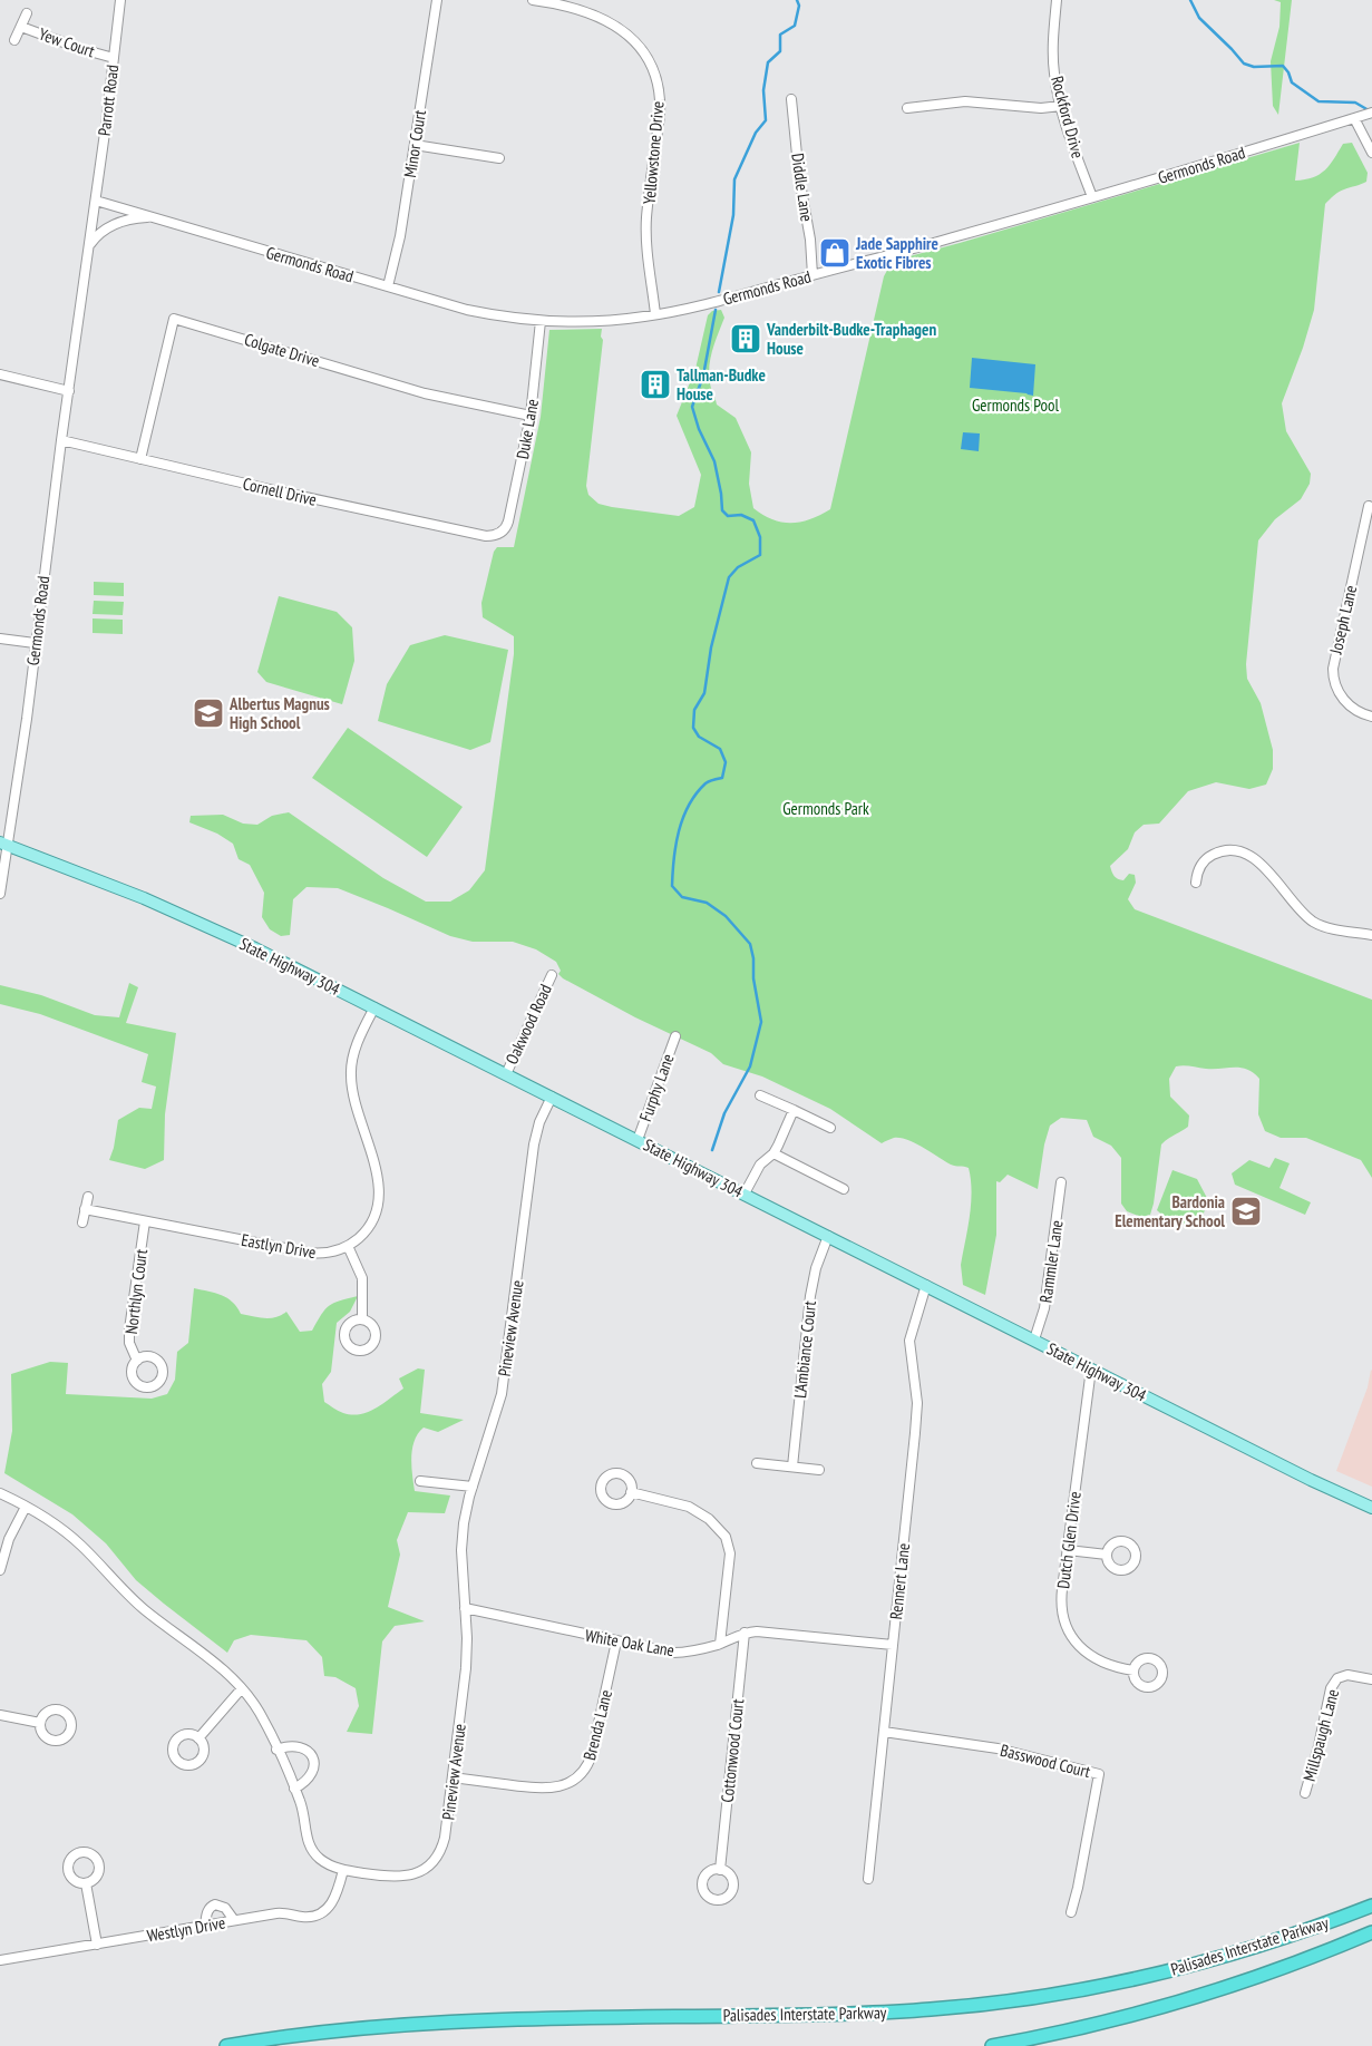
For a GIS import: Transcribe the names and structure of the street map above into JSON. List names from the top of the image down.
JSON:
{
  "streets": {
    "highway": ["Palisades Interstate Parkway"],
    "main road": ["State Highway 304"],
    "street": [
      "Yew Court",
      "Parrott Road",
      "Rockford Drive",
      "Minor Court",
      "Yellowstone Drive",
      "Germonds Road",
      "Diddle Lane",
      "Colgate Drive",
      "Duke Lane",
      "Cornell Drive",
      "Joseph Lane",
      "Oakwood Road",
      "Furphy Lane",
      "Eastlyn Drive",
      "Rammler Lane",
      "Northlyn Court",
      "Pineview Avenue",
      "L'Ambiance Court",
      "Dutch Glen Drive",
      "Rennert Lane",
      "White Oak Lane",
      "Brenda Lane",
      "Millspaugh Lane",
      "Cottonwood Court",
      "Basswood Court",
      "Westlyn Drive"
    ]
  },
  "crossings": [
    ["Yew Court", "Parrott Road"],
    ["Parrott Road", "Germonds Road"],
    ["Rockford Drive", "Germonds Road"],
    ["Minor Court", "Germonds Road"],
    ["Yellowstone Drive", "Germonds Road"],
    ["Germonds Road", "Diddle Lane"],
    ["Germonds Road", "Duke Lane"],
    ["Germonds Road", "Cornell Drive"],
    ["Germonds Road", "State Highway 304"],
    ["Colgate Drive", "Duke Lane"],
    ["Colgate Drive", "Cornell Drive"],
    ["Duke Lane", "Cornell Drive"],
    ["State Highway 304", "Oakwood Road"],
    ["State Highway 304", "Furphy Lane"],
    ["State Highway 304", "Eastlyn Drive"],
    ["State Highway 304", "Rammler Lane"],
    ["State Highway 304", "Pineview Avenue"],
    ["State Highway 304", "L'Ambiance Court"],
    ["State Highway 304", "Dutch Glen Drive"],
    ["State Highway 304", "Rennert Lane"],
    ["Eastlyn Drive", "Northlyn Court"],
    ["Pineview Avenue", "White Oak Lane"],
    ["Pineview Avenue", "Brenda Lane"],
    ["Pineview Avenue", "Westlyn Drive"],
    ["Rennert Lane", "White Oak Lane"],
    ["Rennert Lane", "Basswood Court"],
    ["White Oak Lane", "Brenda Lane"],
    ["White Oak Lane", "Cottonwood Court"]
  ],
  "parks": ["Germonds Pool", "Germonds Park"],
  "places": {
    "shop": ["Jade Sapphire Exotic Fibres"],
    "building": ["Vanderbilt-Budke-Traphagen House", "Tallman-Budke House"],
    "school or university": ["Albertus Magnus High School", "Bardonia Elementary School"]
  }
}
